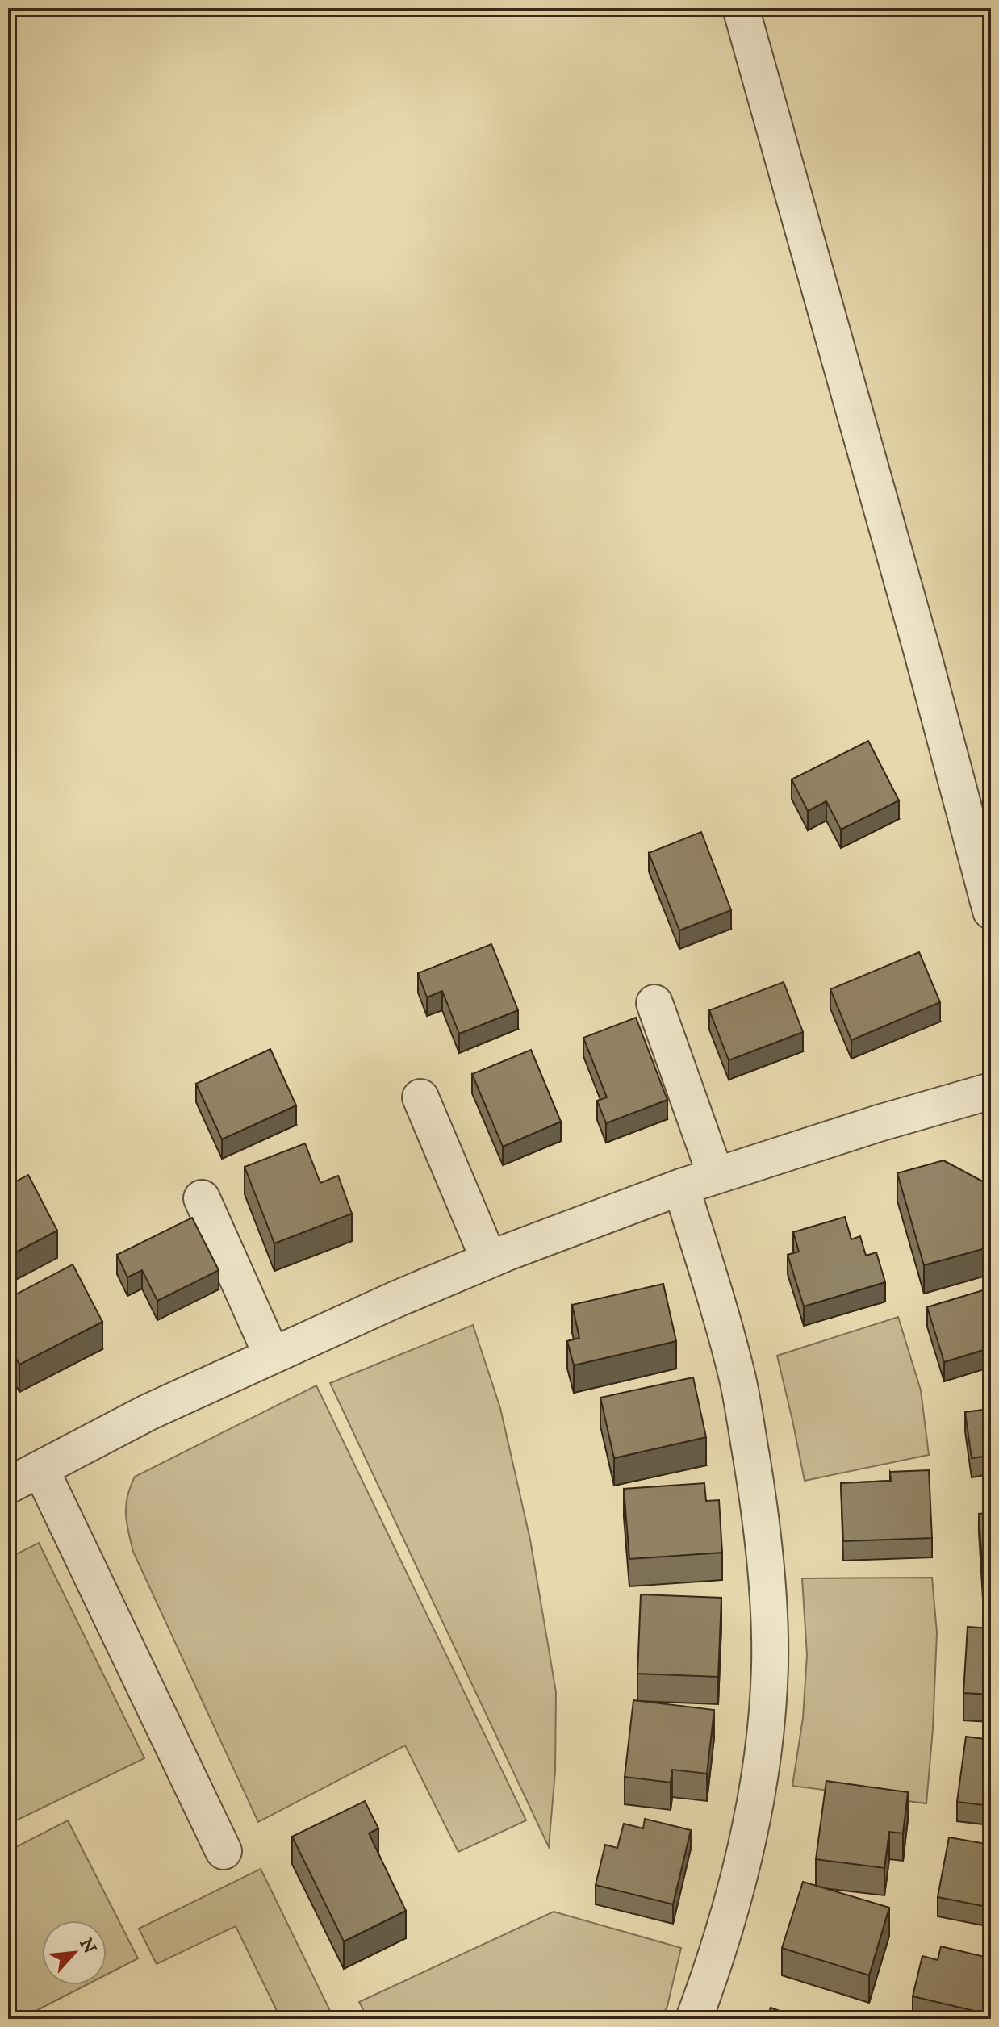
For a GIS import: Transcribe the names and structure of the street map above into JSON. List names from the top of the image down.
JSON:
{
  "north": "top right"
}
